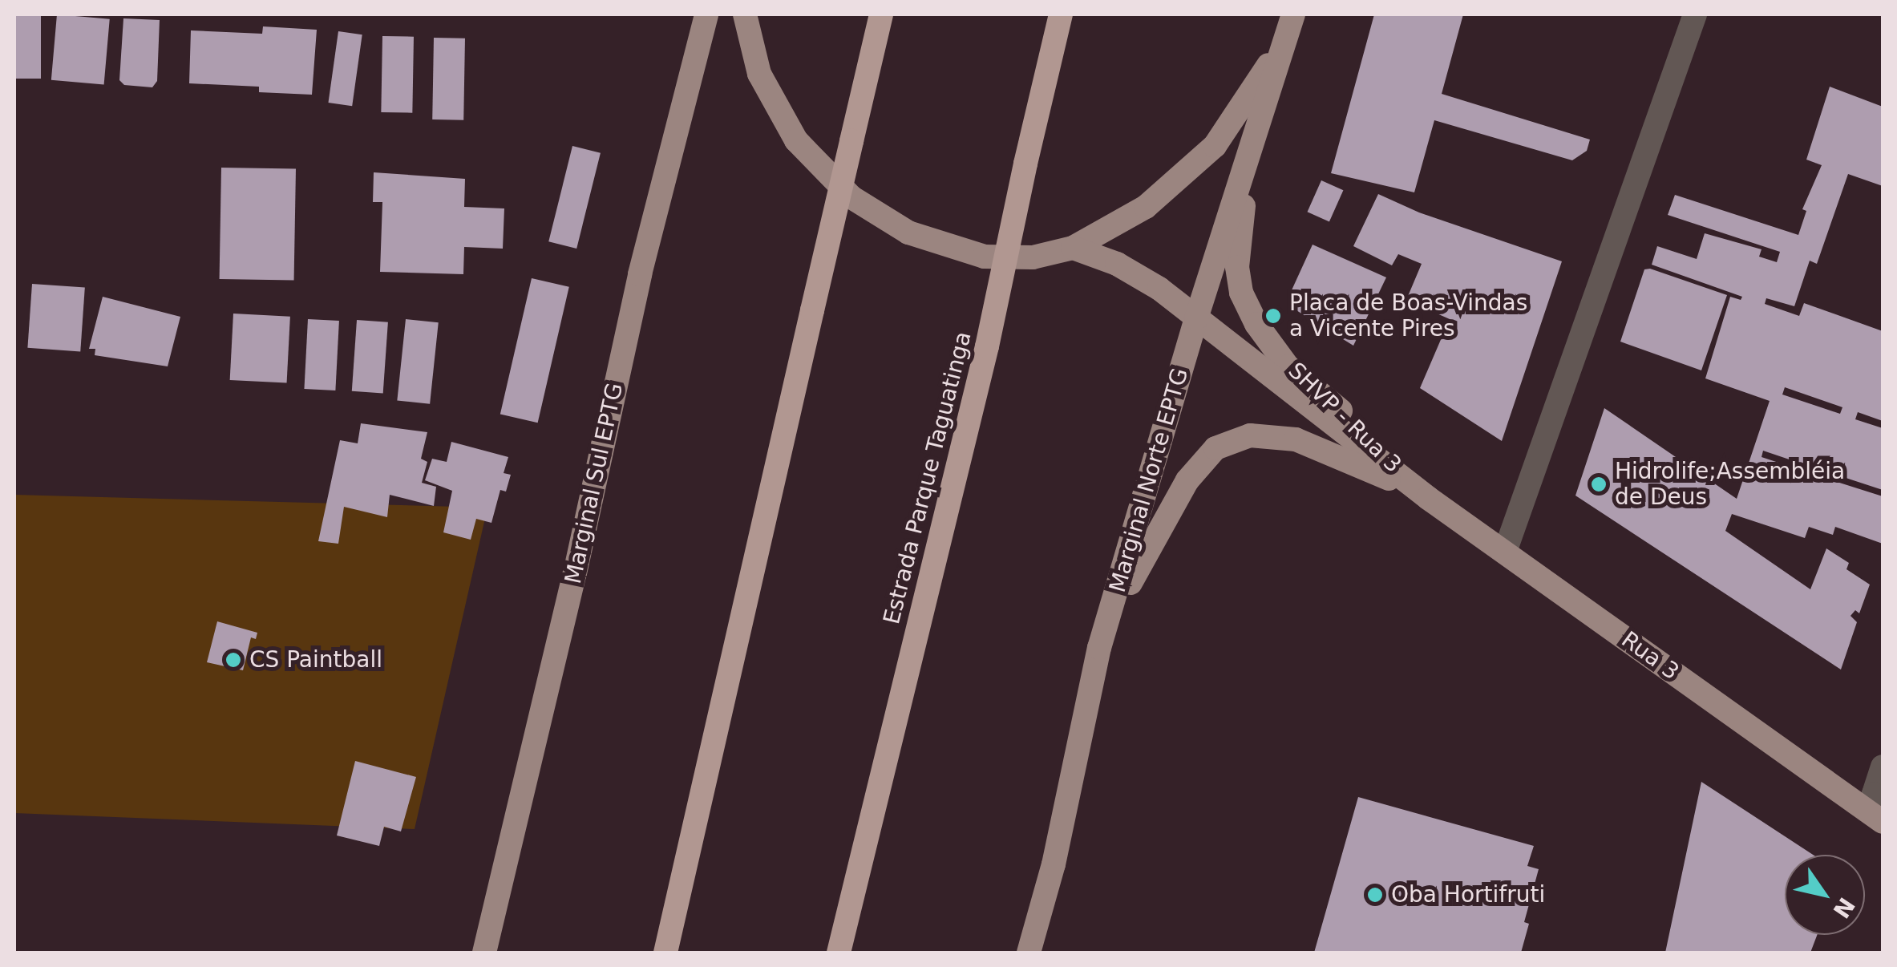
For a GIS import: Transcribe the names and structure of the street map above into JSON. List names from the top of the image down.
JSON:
{
  "streets": {
    "highway": ["Estrada Parque Taguatinga"],
    "main road": [
      "SHVP - Rua 3",
      "Marginal Norte EPTG",
      "Marginal Sul EPTG",
      "Rua 3"
    ]
  },
  "crossings": [
    ["SHVP - Rua 3", "Marginal Norte EPTG"],
    ["SHVP - Rua 3", "Rua 3"]
  ],
  "places": [
    "Placa de Boas-Vindas a Vicente Pires",
    "Hidrolife;Assembléia de Deus",
    "CS Paintball",
    "Oba Hortifruti"
  ],
  "north": "bottom right"
}
